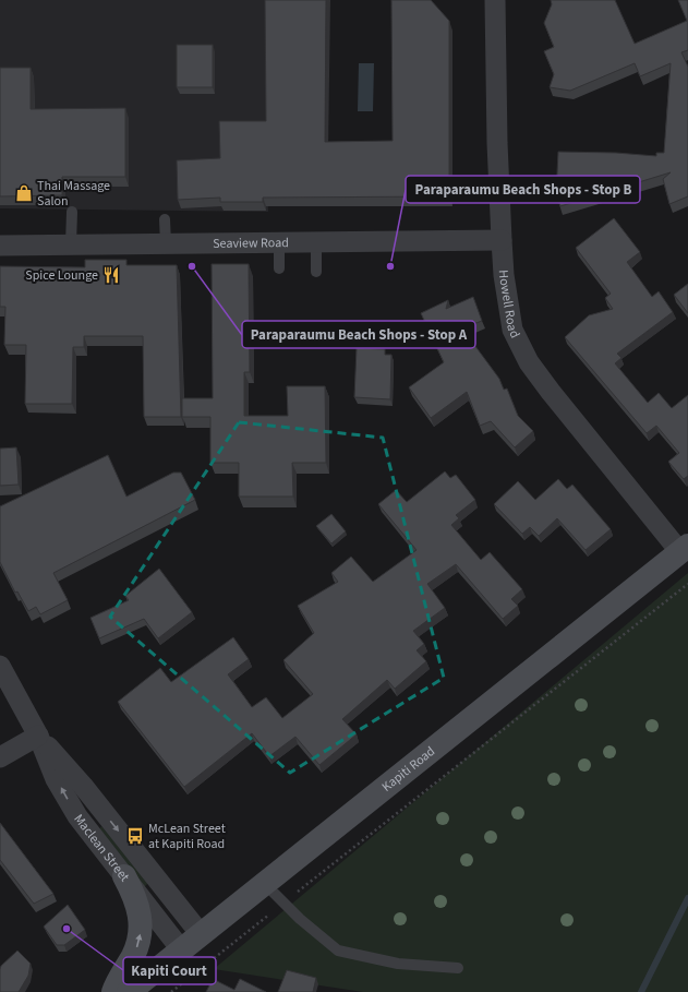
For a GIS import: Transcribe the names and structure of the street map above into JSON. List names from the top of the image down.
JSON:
{
  "streets": {
    "main road": ["Kapiti Road"],
    "street": ["Seaview Road", "Howell Road", "Maclean Street"]
  },
  "crossings": [
    ["Seaview Road", "Howell Road"],
    ["Howell Road", "Kapiti Road"],
    ["Kapiti Road", "Maclean Street"]
  ],
  "places": {
    "shop": ["Thai Massage Salon"],
    "other": ["Paraparaumu Beach Shops - Stop A", "Paraparaumu Beach Shops - Stop B", "Kapiti Court"],
    "restaurant": ["Spice Lounge"],
    "bus stop": ["McLean Street at Kapiti Road"]
  }
}
